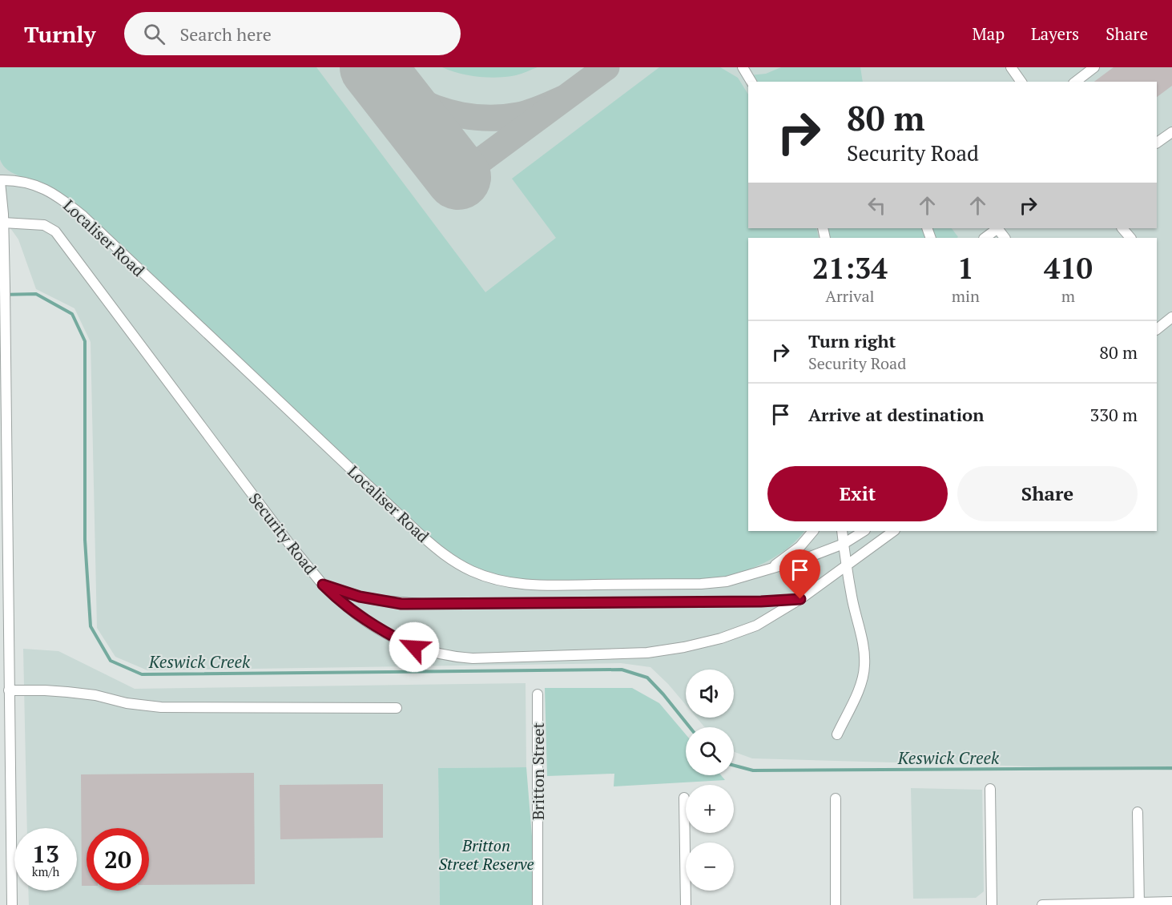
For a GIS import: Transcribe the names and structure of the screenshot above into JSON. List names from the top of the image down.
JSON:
{
  "streets": {
    "street": ["Localiser Road", "Security Road", "Britton Street"]
  },
  "crossings": [
    ["Localiser Road", "Security Road"]
  ],
  "water": ["Keswick Creek"],
  "parks": ["Britton Street Reserve"],
  "page": {
    "header": "Turnly",
    "search": "Search here",
    "nav": ["Map", "Layers", "Share"],
    "turn": ["80 m", "Security Road"],
    "eta": [
      "21:34",
      "Arrival",
      "1",
      "min",
      "410",
      "m"
    ],
    "list": [
      {
        "name": "Turn right",
        "note": "Security Road",
        "value": "80 m"
      },
      {
        "name": "Arrive at destination",
        "value": "330 m"
      }
    ],
    "buttons": ["Exit", "Share"],
    "map_buttons": ["+", "−"],
    "speed": "13 km/h",
    "limit": "20"
  }
}
